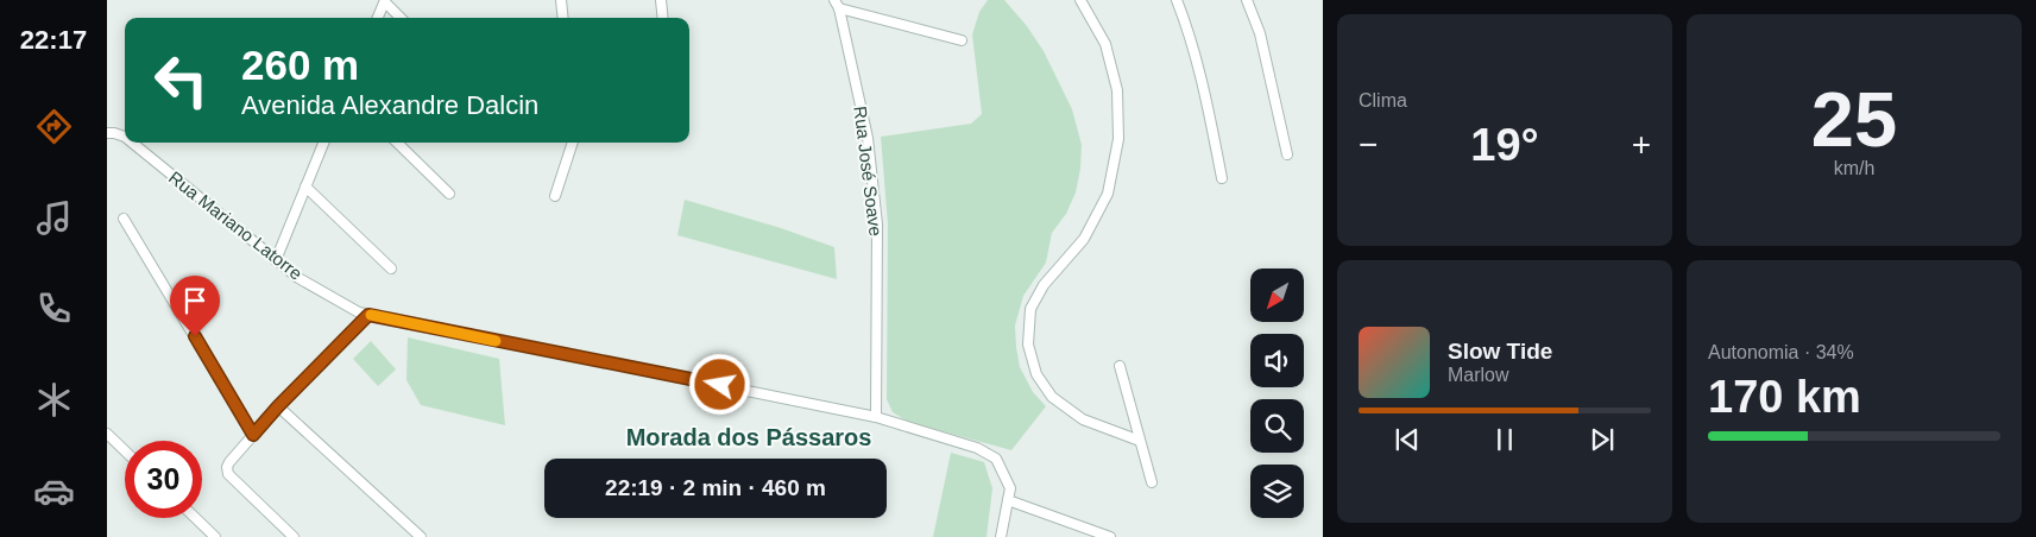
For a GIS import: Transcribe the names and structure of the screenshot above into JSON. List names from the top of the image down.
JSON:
{
  "streets": {
    "street": ["Rua José Soave", "Rua Mariano Latorre"]
  },
  "crossings": [
    ["Rua José Soave", "Rua Mariano Latorre"]
  ],
  "districts": ["Morada dos Pássaros"],
  "north": "bottom left",
  "page": {
    "tabs": "22:17",
    "tile": [
      "Clima",
      ["25", "km/h"],
      ["Autonomia · 34%", "170 km"]
    ],
    "turn": ["260 m", "Avenida Alexandre Dalcin"],
    "heat": ["−", "19°", "+"],
    "song": ["Slow Tide", "Marlow"],
    "limit": "30",
    "trip": "22:19 · 2 min · 460 m"
  }
}
